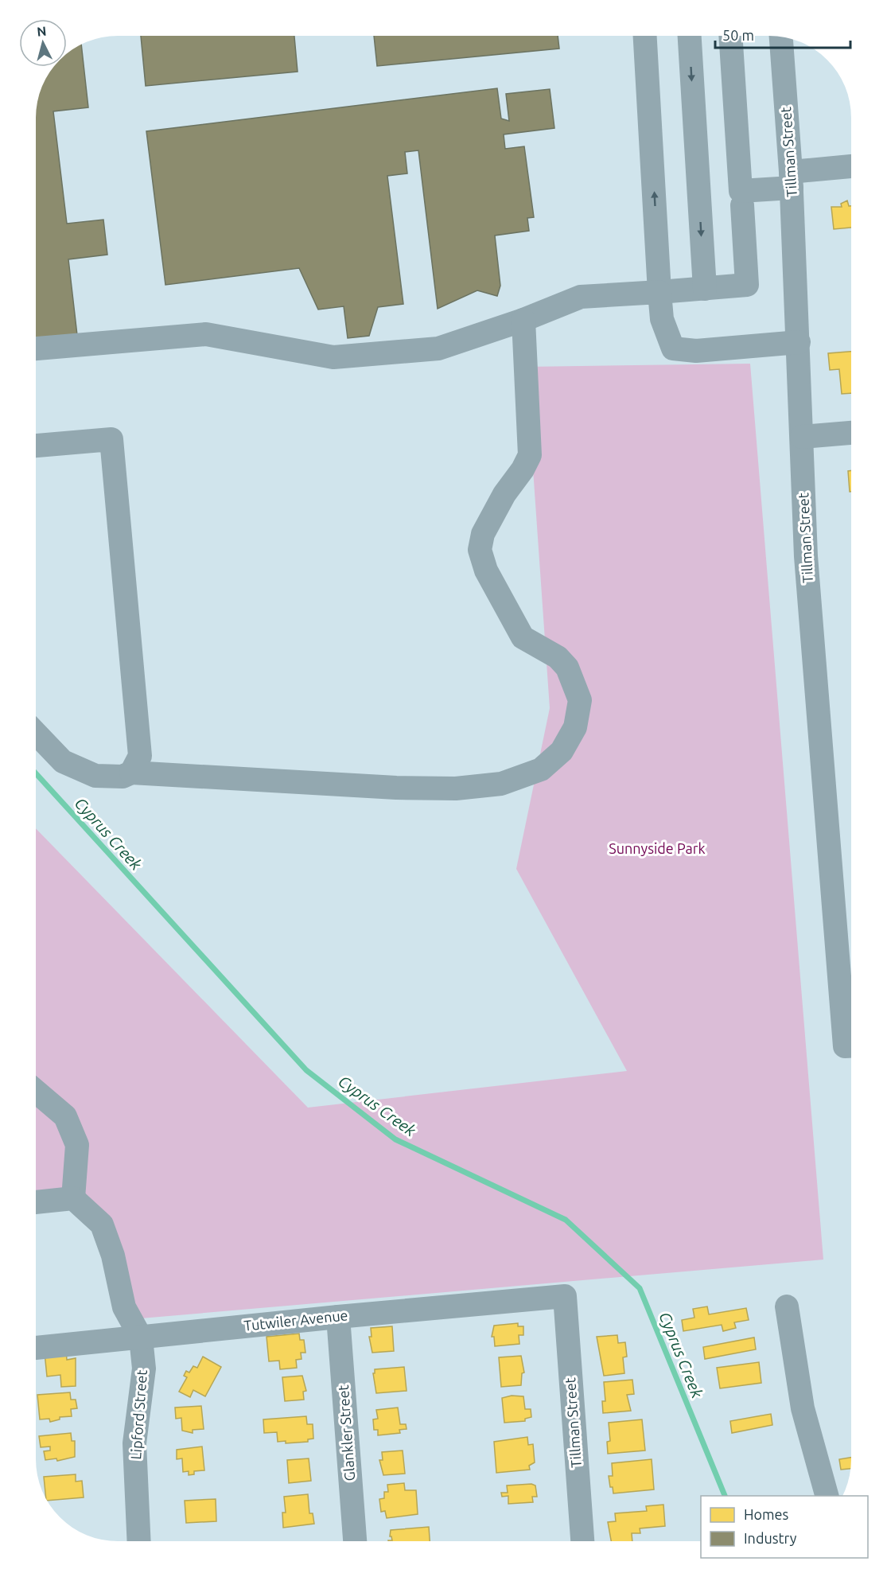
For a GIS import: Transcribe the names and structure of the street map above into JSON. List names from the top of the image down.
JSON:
{
  "streets": {
    "street": [
      "Tillman Street",
      "Tutwiler Avenue",
      "Lipford Street",
      "Glankler Street"
    ]
  },
  "crossings": [
    ["Tillman Street", "Tutwiler Avenue"],
    ["Tutwiler Avenue", "Lipford Street"],
    ["Tutwiler Avenue", "Glankler Street"]
  ],
  "water": ["Cyprus Creek"],
  "parks": ["Sunnyside Park"],
  "legend": ["Homes", "Industry"],
  "scale_bar": "50 m",
  "north": "top"
}
